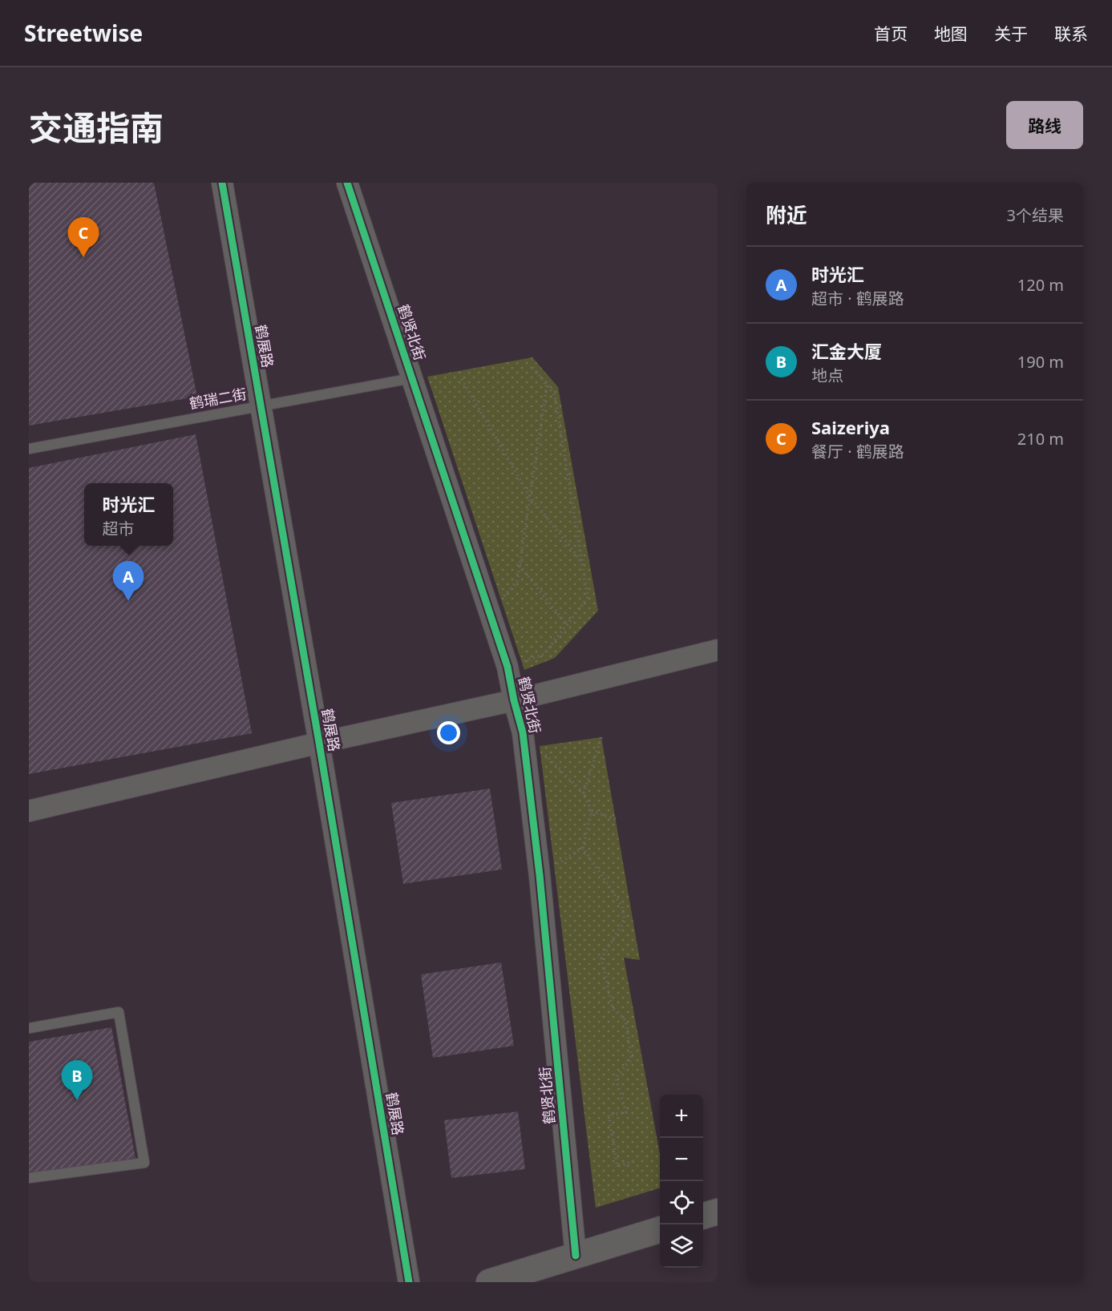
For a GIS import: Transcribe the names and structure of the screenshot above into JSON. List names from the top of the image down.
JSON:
{
  "streets": {
    "street": ["鹤贤北街", "鹤展路"],
    "lane": ["鹤瑞二街"]
  },
  "crossings": [
    ["鹤贤北街", "鹤瑞二街"],
    ["鹤展路", "鹤瑞二街"]
  ],
  "page": {
    "header": "Streetwise",
    "nav": [
      "首页",
      "地图",
      "关于",
      "联系"
    ],
    "title": "交通指南",
    "buttons": "路线",
    "heading": ["附近", "3个结果"],
    "pins": ["C", "A", "B"],
    "list": [
      {
        "mark": "A",
        "name": "时光汇",
        "note": "超市 · 鹤展路",
        "value": "120 m"
      },
      {
        "mark": "B",
        "name": "汇金大厦",
        "note": "地点",
        "value": "190 m"
      },
      {
        "mark": "C",
        "name": "Saizeriya",
        "note": "餐厅 · 鹤展路",
        "value": "210 m"
      }
    ],
    "popup": ["时光汇", "超市"],
    "map_buttons": ["+", "−"]
  }
}
